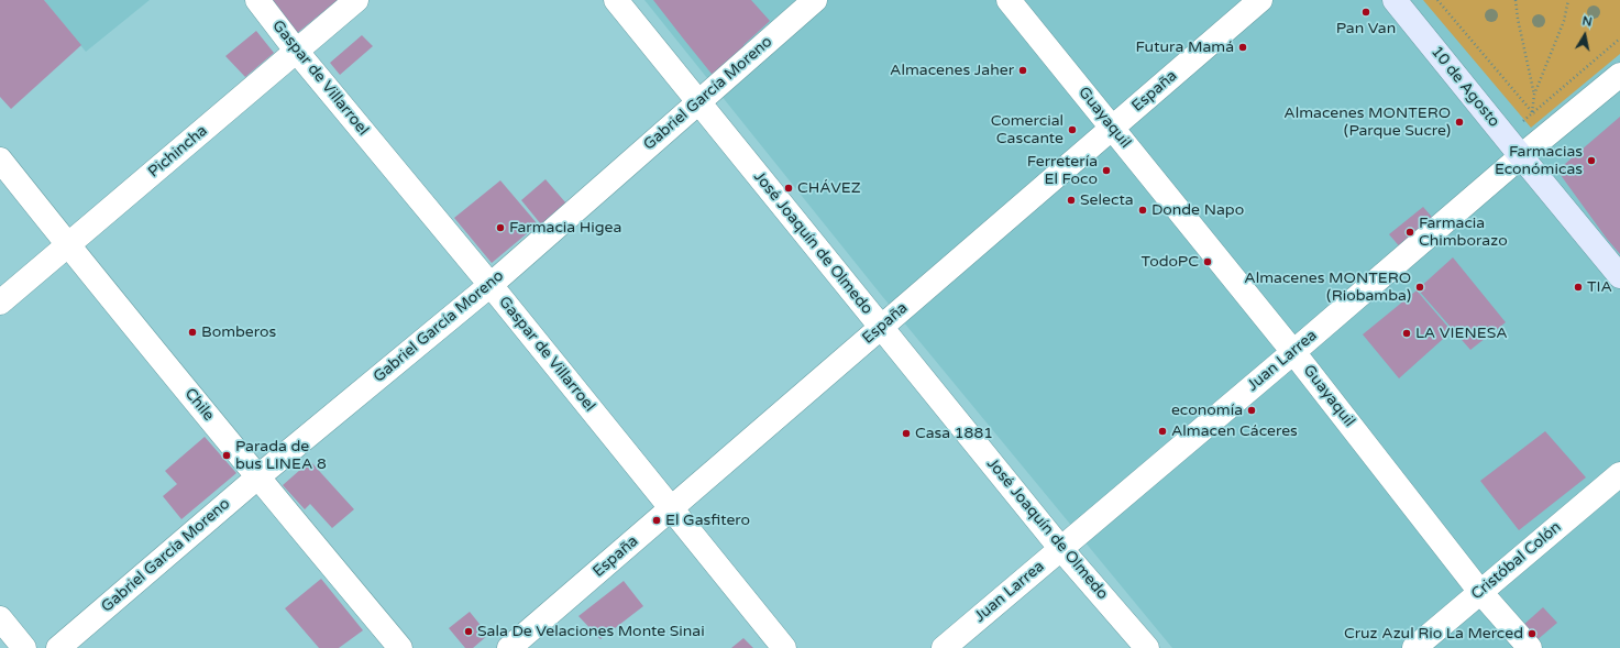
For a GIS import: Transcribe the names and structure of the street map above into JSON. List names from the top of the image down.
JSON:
{
  "streets": {
    "main road": ["10 de Agosto"],
    "street": [
      "Gaspar de Villarroel",
      "España",
      "Gabriel García Moreno",
      "Guayaquil",
      "Pichincha",
      "José Joaquín de Olmedo",
      "Juan Larrea",
      "Chile",
      "Cristóbal Colón"
    ]
  },
  "crossings": [
    ["Gaspar de Villarroel", "España"],
    ["Gaspar de Villarroel", "Gabriel García Moreno"],
    ["Gaspar de Villarroel", "Pichincha"],
    ["10 de Agosto", "Juan Larrea"],
    ["España", "Guayaquil"],
    ["España", "José Joaquín de Olmedo"],
    ["Gabriel García Moreno", "José Joaquín de Olmedo"],
    ["Gabriel García Moreno", "Chile"],
    ["Guayaquil", "Juan Larrea"],
    ["Guayaquil", "Cristóbal Colón"],
    ["Pichincha", "Chile"],
    ["José Joaquín de Olmedo", "Juan Larrea"]
  ],
  "places": [
    "Pan Van",
    "Futura Mamá",
    "Almacenes Jaher",
    "Almacenes MONTERO (Parque Sucre)",
    "Comercial Cascante",
    "Farmacias Económicas",
    "Ferretería El Foco",
    "CHÁVEZ",
    "Selecta",
    "Donde Napo",
    "Farmacia Higea",
    "Farmacia Chimborazo",
    "TodoPC",
    "Almacenes MONTERO (Riobamba)",
    "TIA",
    "Bomberos",
    "LA VIENESA",
    "economía",
    "Almacen Cáceres",
    "Casa 1881",
    "Parada de bus LINEA 8",
    "El Gasfitero",
    "Sala De Velaciones Monte Sinai",
    "Cruz Azul Rio La Merced"
  ],
  "north": "top"
}
